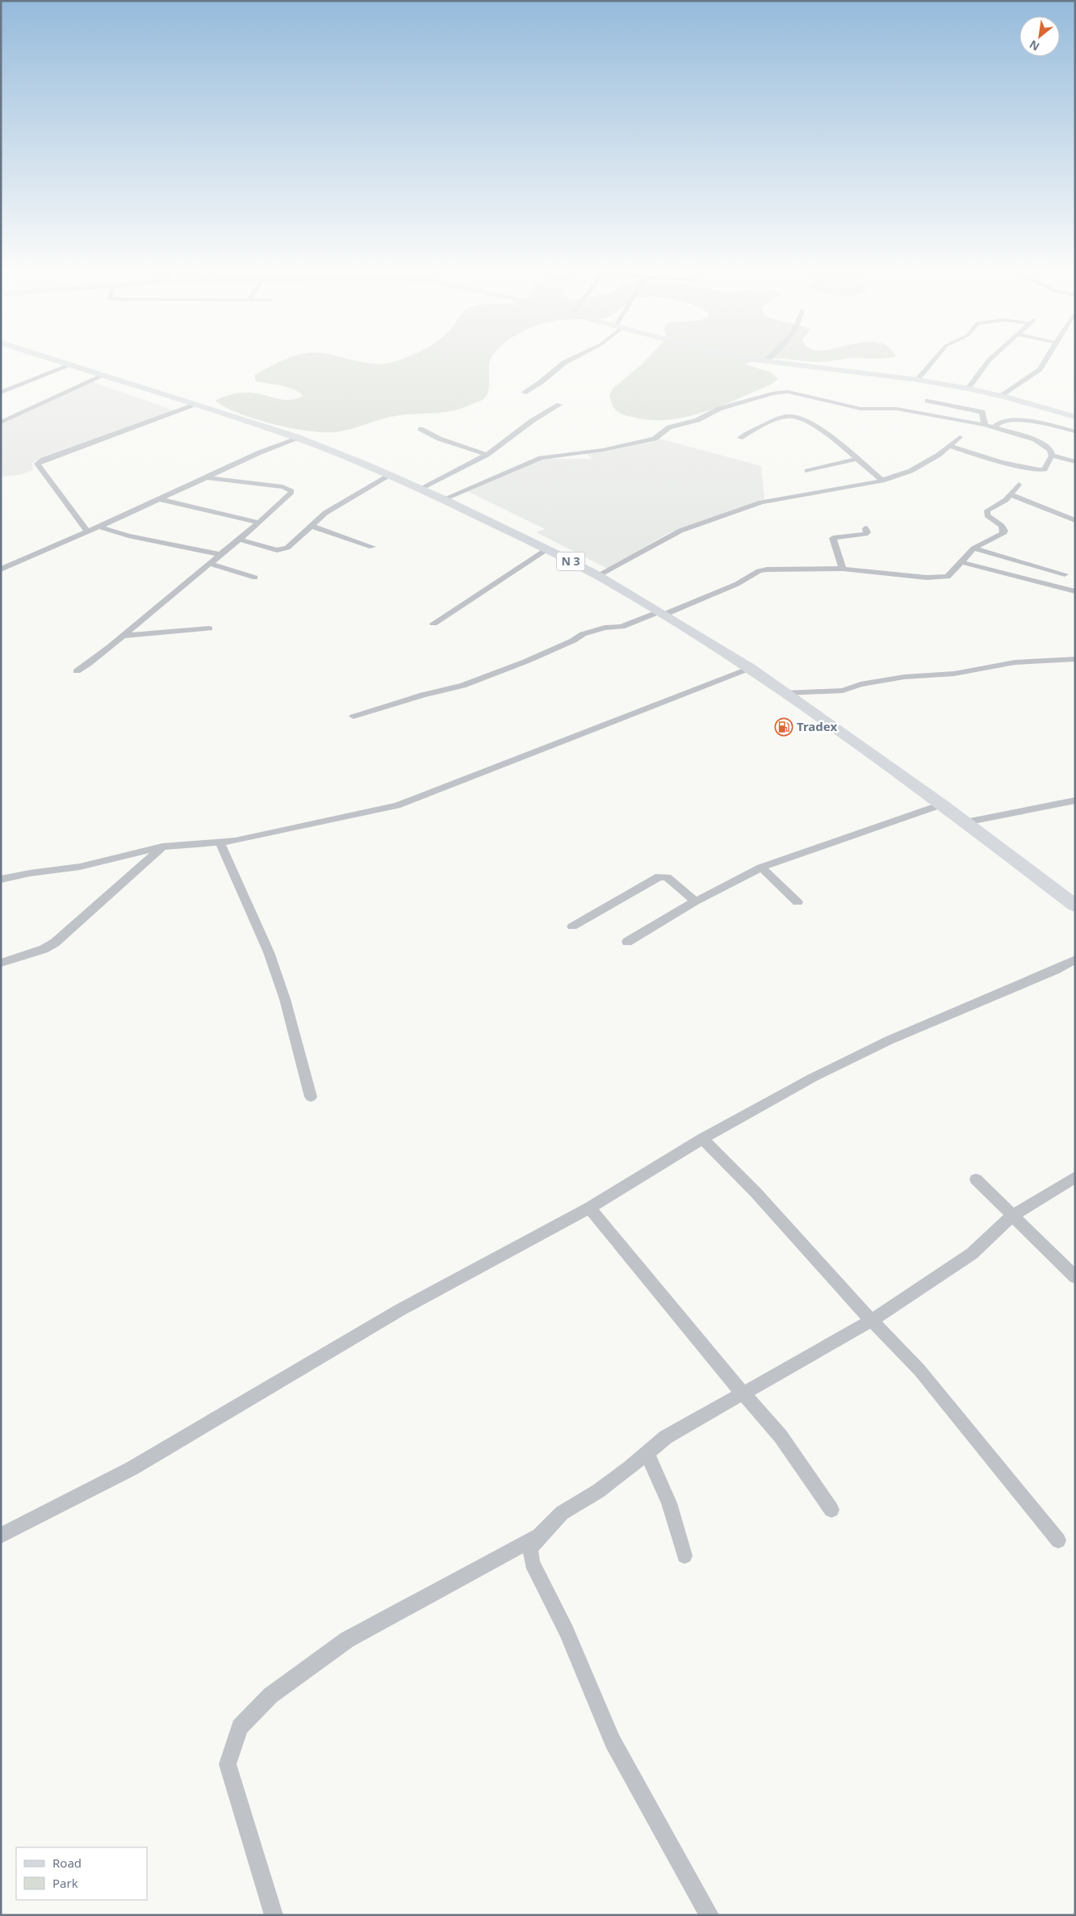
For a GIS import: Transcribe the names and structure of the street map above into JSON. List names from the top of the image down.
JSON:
{
  "streets": {
    "highway": ["N 3"]
  },
  "places": {
    "fuel station": ["Tradex"]
  },
  "legend": ["Road", "Park"],
  "north": "bottom left"
}
